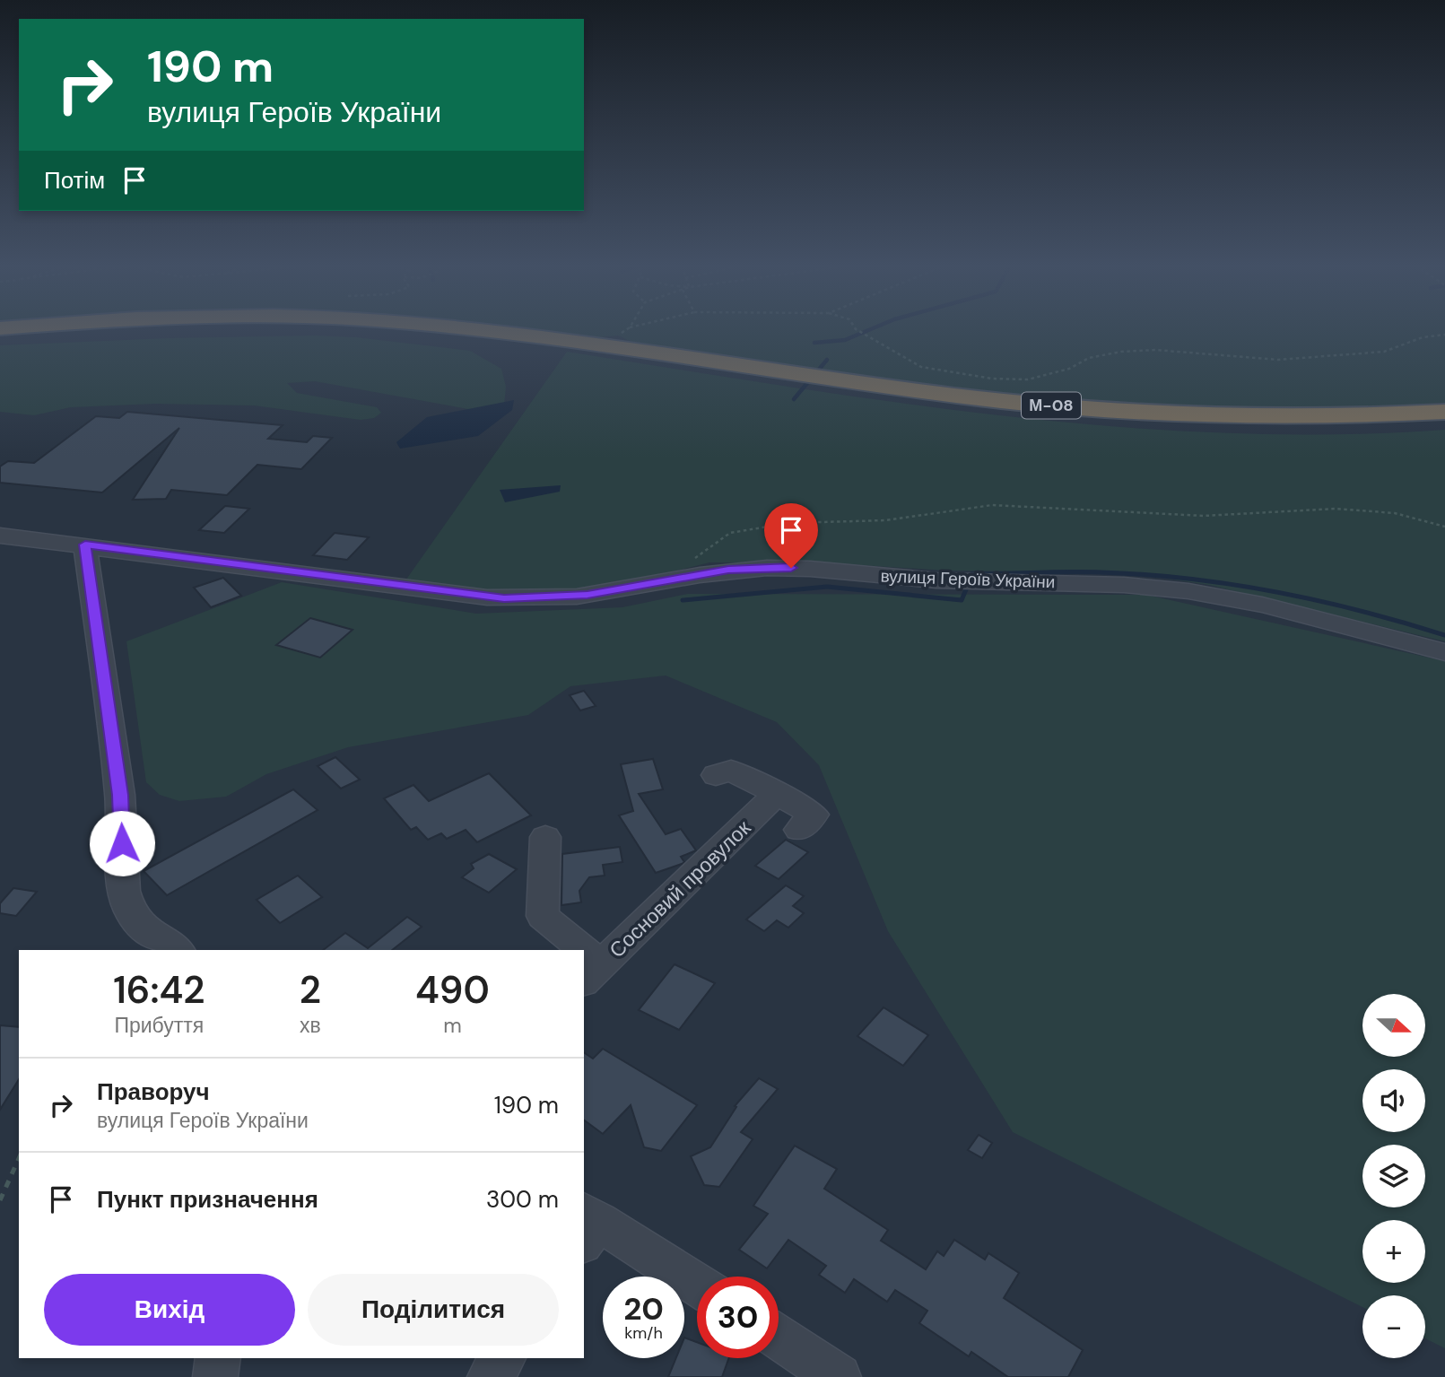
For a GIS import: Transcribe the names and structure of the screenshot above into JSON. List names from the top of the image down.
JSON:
{
  "streets": {
    "highway": ["М-08"],
    "street": ["вулиця Героїв України", "Сосновий провулок"]
  },
  "north": "right",
  "page": {
    "turn": ["190 m", "вулиця Героїв України"],
    "then": "Потім",
    "eta": [
      "16:42",
      "Прибуття",
      "2",
      "хв",
      "490",
      "m"
    ],
    "map_buttons": ["+", "−"],
    "list": [
      {
        "name": "Праворуч",
        "note": "вулиця Героїв України",
        "value": "190 m"
      },
      {
        "name": "Пункт призначення",
        "value": "300 m"
      }
    ],
    "buttons": ["Вихід", "Поділитися"],
    "speed": "20 km/h",
    "limit": "30"
  }
}
